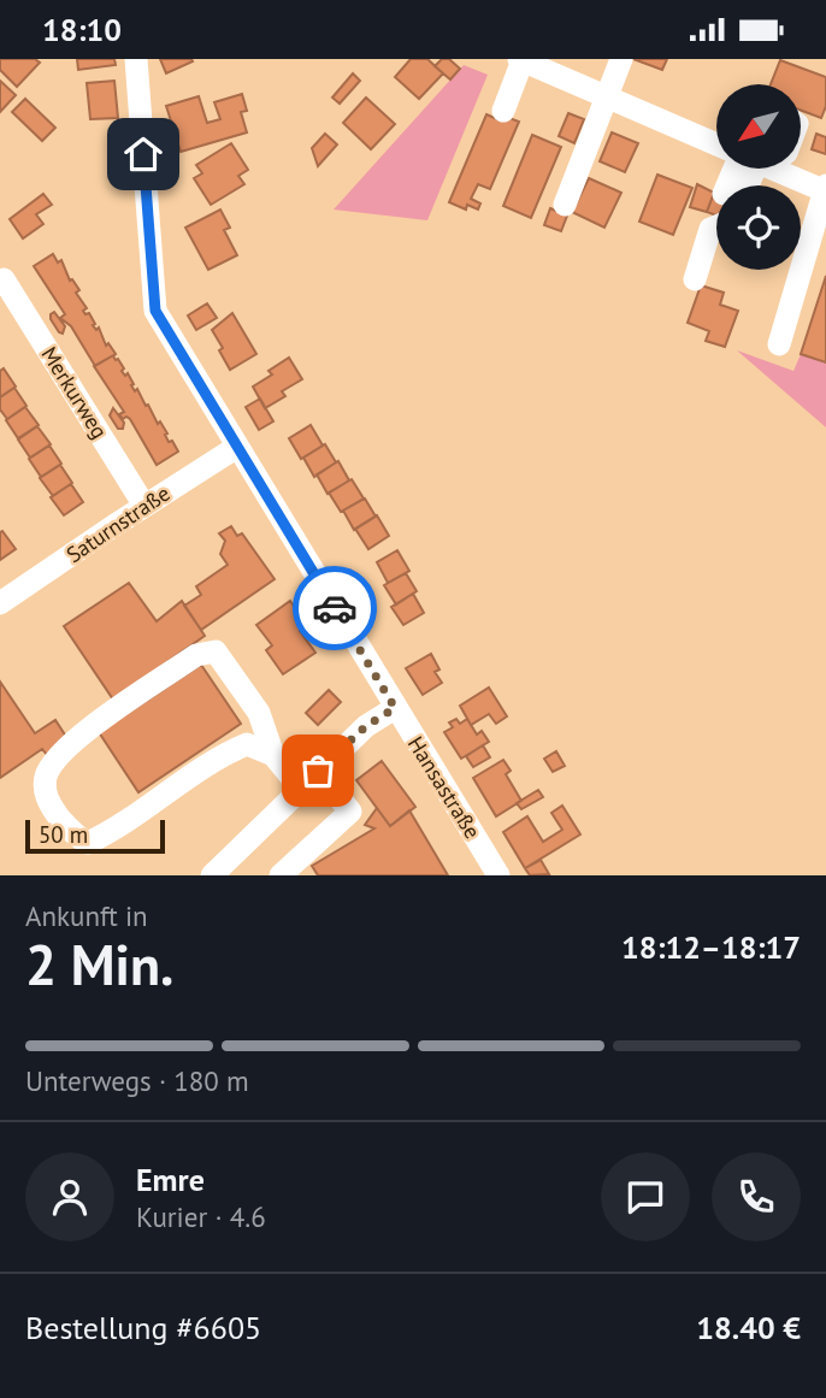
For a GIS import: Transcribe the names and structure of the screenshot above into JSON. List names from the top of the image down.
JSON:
{
  "streets": {
    "street": ["Merkurweg", "Saturnstraße", "Hansastraße"]
  },
  "crossings": [
    ["Merkurweg", "Saturnstraße"],
    ["Saturnstraße", "Hansastraße"]
  ],
  "scale_bar": "50 m",
  "north": "bottom left",
  "page": {
    "status": "18:10",
    "scale": "50 m",
    "heading": ["2 Min.", "Ankunft in", "18:12–18:17"],
    "panel": [
      "Emre",
      "Kurier · 4.6",
      "Bestellung #6605",
      "18.40 €"
    ],
    "bar": "Unterwegs · 180 m"
  }
}
